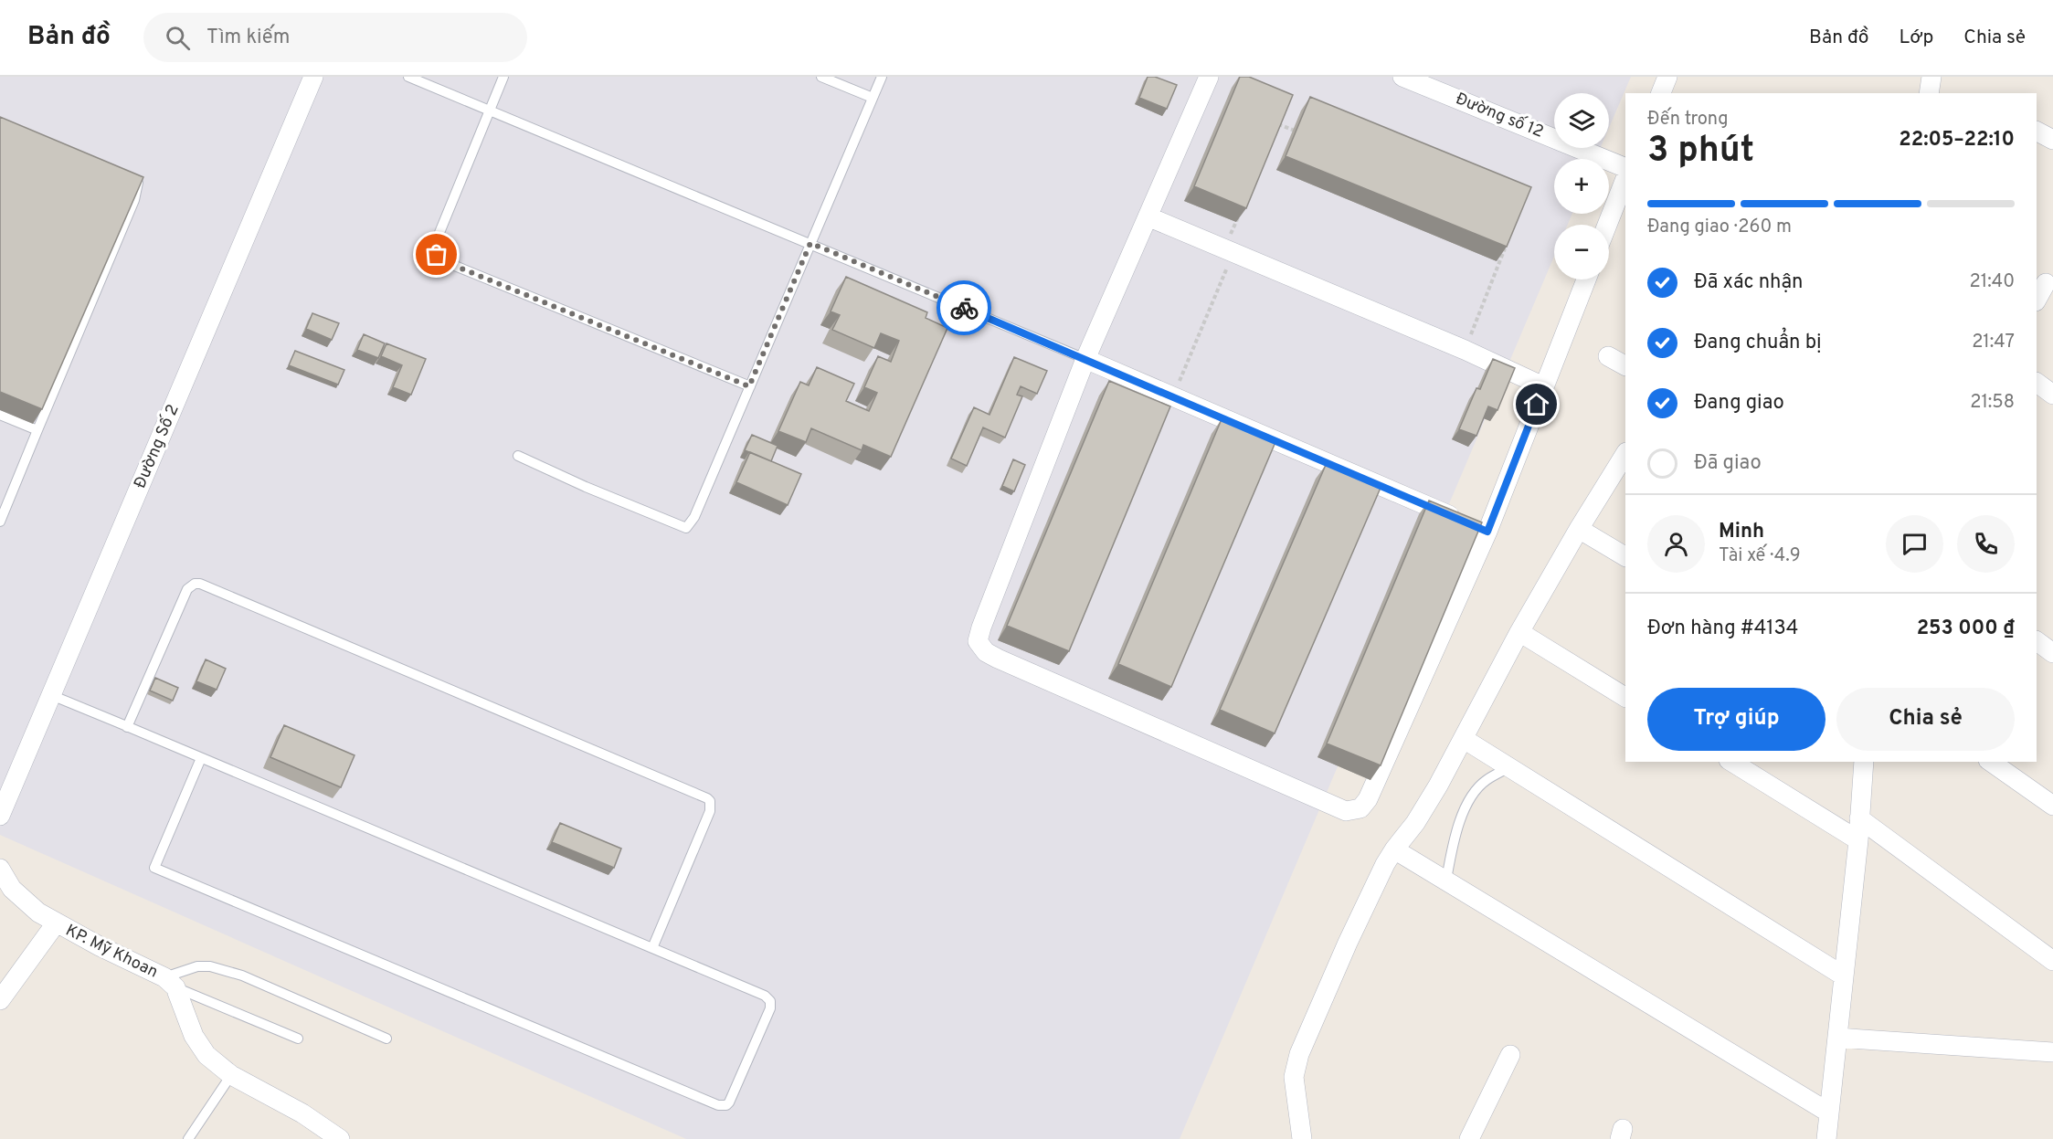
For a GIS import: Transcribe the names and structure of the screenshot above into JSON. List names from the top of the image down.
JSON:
{
  "streets": {
    "street": ["Đường số 12", "Đường Số 2", "KP. Mỹ Khoan"]
  },
  "page": {
    "header": "Bản đồ",
    "search": "Tìm kiếm",
    "nav": ["Bản đồ", "Lớp", "Chia sẻ"],
    "map_buttons": ["+", "−"],
    "heading": ["3 phút", "Đến trong", "22:05–22:10"],
    "panel": [
      "Minh",
      "Tài xế · 4.9",
      "Đơn hàng #4134",
      "253 000 ₫"
    ],
    "bar": "Đang giao · 260 m",
    "list": [
      ["Đã xác nhận", "21:40"],
      ["Đang chuẩn bị", "21:47"],
      ["Đang giao", "21:58"],
      "Đã giao"
    ],
    "buttons": ["Trợ giúp", "Chia sẻ"]
  }
}
